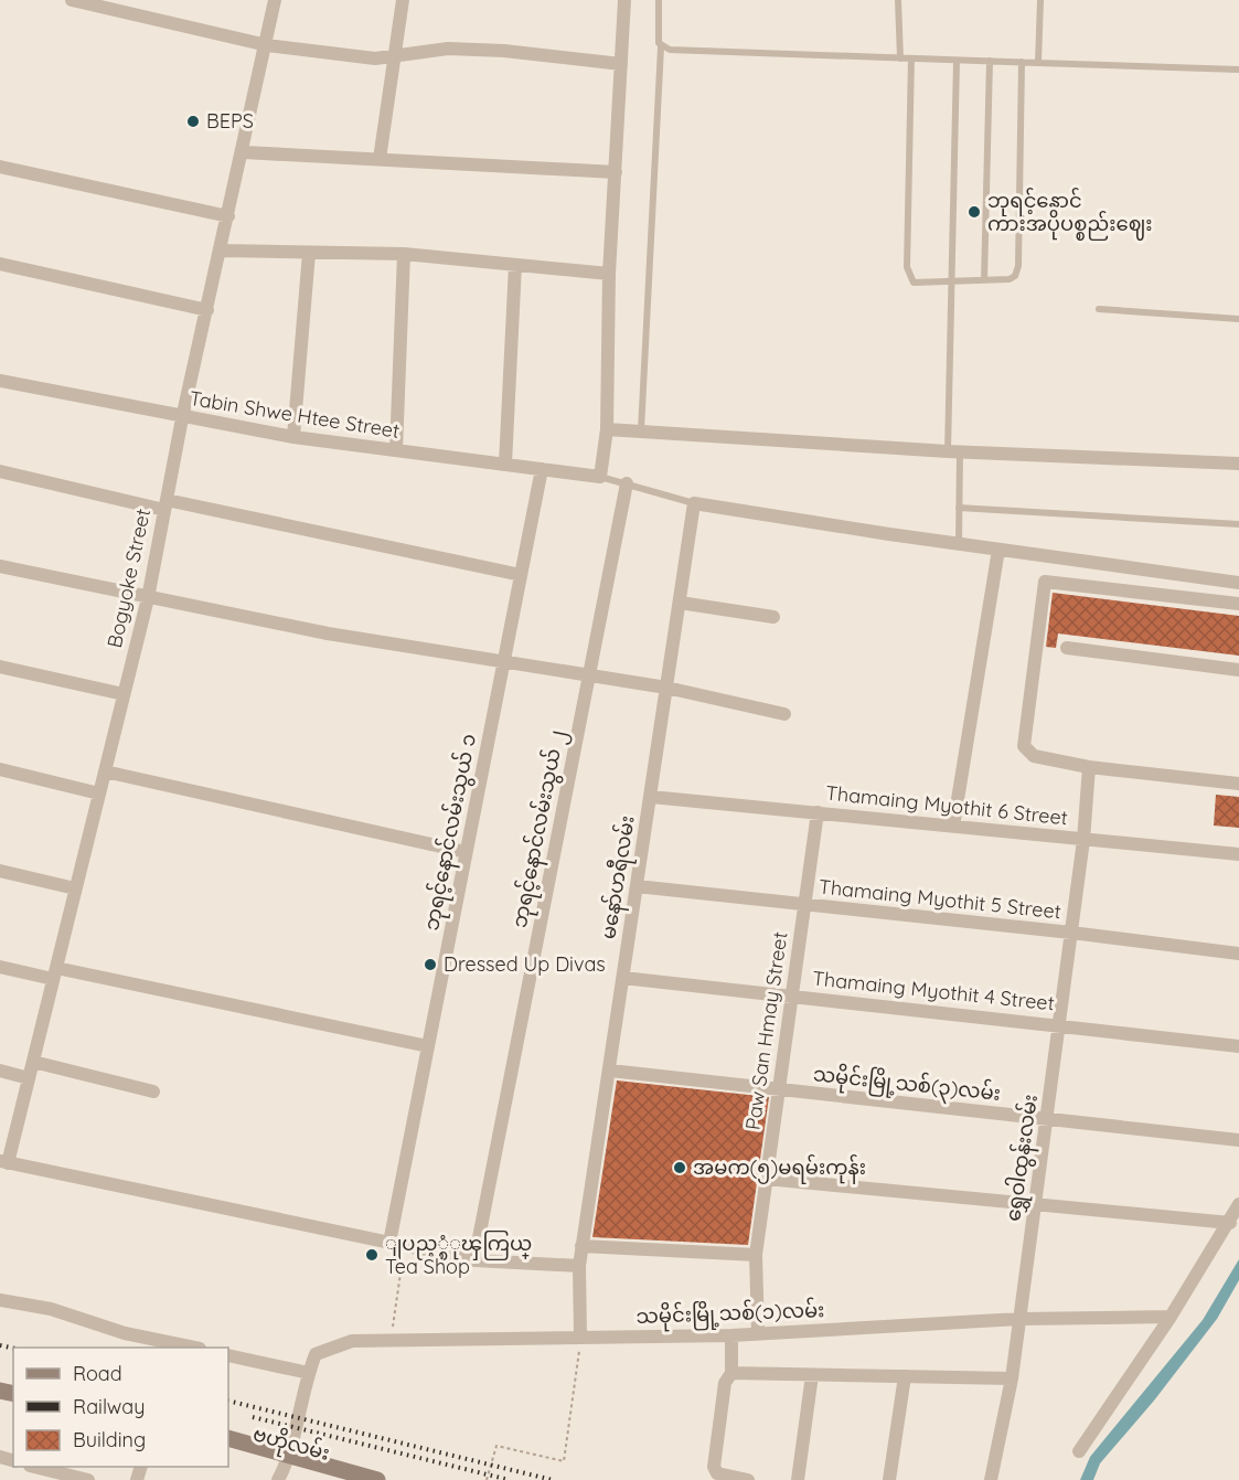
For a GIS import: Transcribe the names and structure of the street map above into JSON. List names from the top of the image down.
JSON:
{
  "streets": {
    "main road": ["ဗဟိုလမ်း"],
    "street": [
      "Tabin Shwe Htee Street",
      "Bogyoke Street",
      "Thamaing Myothit 6 Street",
      "ဘုရင့်နောင်လမ်းသွယ် ၂",
      "ဘုရင့်နောင်လမ်းသွယ် ၁",
      "မနော်ဟရီလမ်း",
      "Thamaing Myothit 5 Street",
      "Thamaing Myothit 4 Street",
      "Paw San Hmay Street",
      "သမိုင်းမြို့သစ်(၃)လမ်း",
      "ရွှေဝါထွန်းလမ်း",
      "သမိုင်းမြို့သစ်(၁)လမ်း"
    ]
  },
  "crossings": [
    ["Tabin Shwe Htee Street", "Bogyoke Street"],
    ["Tabin Shwe Htee Street", "ဘုရင့်နောင်လမ်းသွယ် ၁"],
    ["Thamaing Myothit 6 Street", "မနော်ဟရီလမ်း"],
    ["Thamaing Myothit 6 Street", "Paw San Hmay Street"],
    ["Thamaing Myothit 6 Street", "ရွှေဝါထွန်းလမ်း"],
    ["မနော်ဟရီလမ်း", "Thamaing Myothit 5 Street"],
    ["မနော်ဟရီလမ်း", "Thamaing Myothit 4 Street"],
    ["မနော်ဟရီလမ်း", "သမိုင်းမြို့သစ်(၃)လမ်း"],
    ["မနော်ဟရီလမ်း", "သမိုင်းမြို့သစ်(၁)လမ်း"],
    ["Thamaing Myothit 5 Street", "Paw San Hmay Street"],
    ["Thamaing Myothit 5 Street", "ရွှေဝါထွန်းလမ်း"],
    ["Thamaing Myothit 4 Street", "Paw San Hmay Street"],
    ["Thamaing Myothit 4 Street", "ရွှေဝါထွန်းလမ်း"],
    ["Paw San Hmay Street", "သမိုင်းမြို့သစ်(၃)လမ်း"],
    ["Paw San Hmay Street", "သမိုင်းမြို့သစ်(၁)လမ်း"],
    ["သမိုင်းမြို့သစ်(၃)လမ်း", "ရွှေဝါထွန်းလမ်း"],
    ["ရွှေဝါထွန်းလမ်း", "သမိုင်းမြို့သစ်(၁)လမ်း"]
  ],
  "places": [
    "BEPS",
    "ဘုရင့်နောင် ကားအပိုပစ္စည်းဈေး",
    "Dressed Up Divas",
    "အမက(၅)မရမ်းကုန်း",
    "ျပည့္စံုၾကြယ္ Tea Shop"
  ],
  "legend": ["Road", "Railway", "Building"]
}
